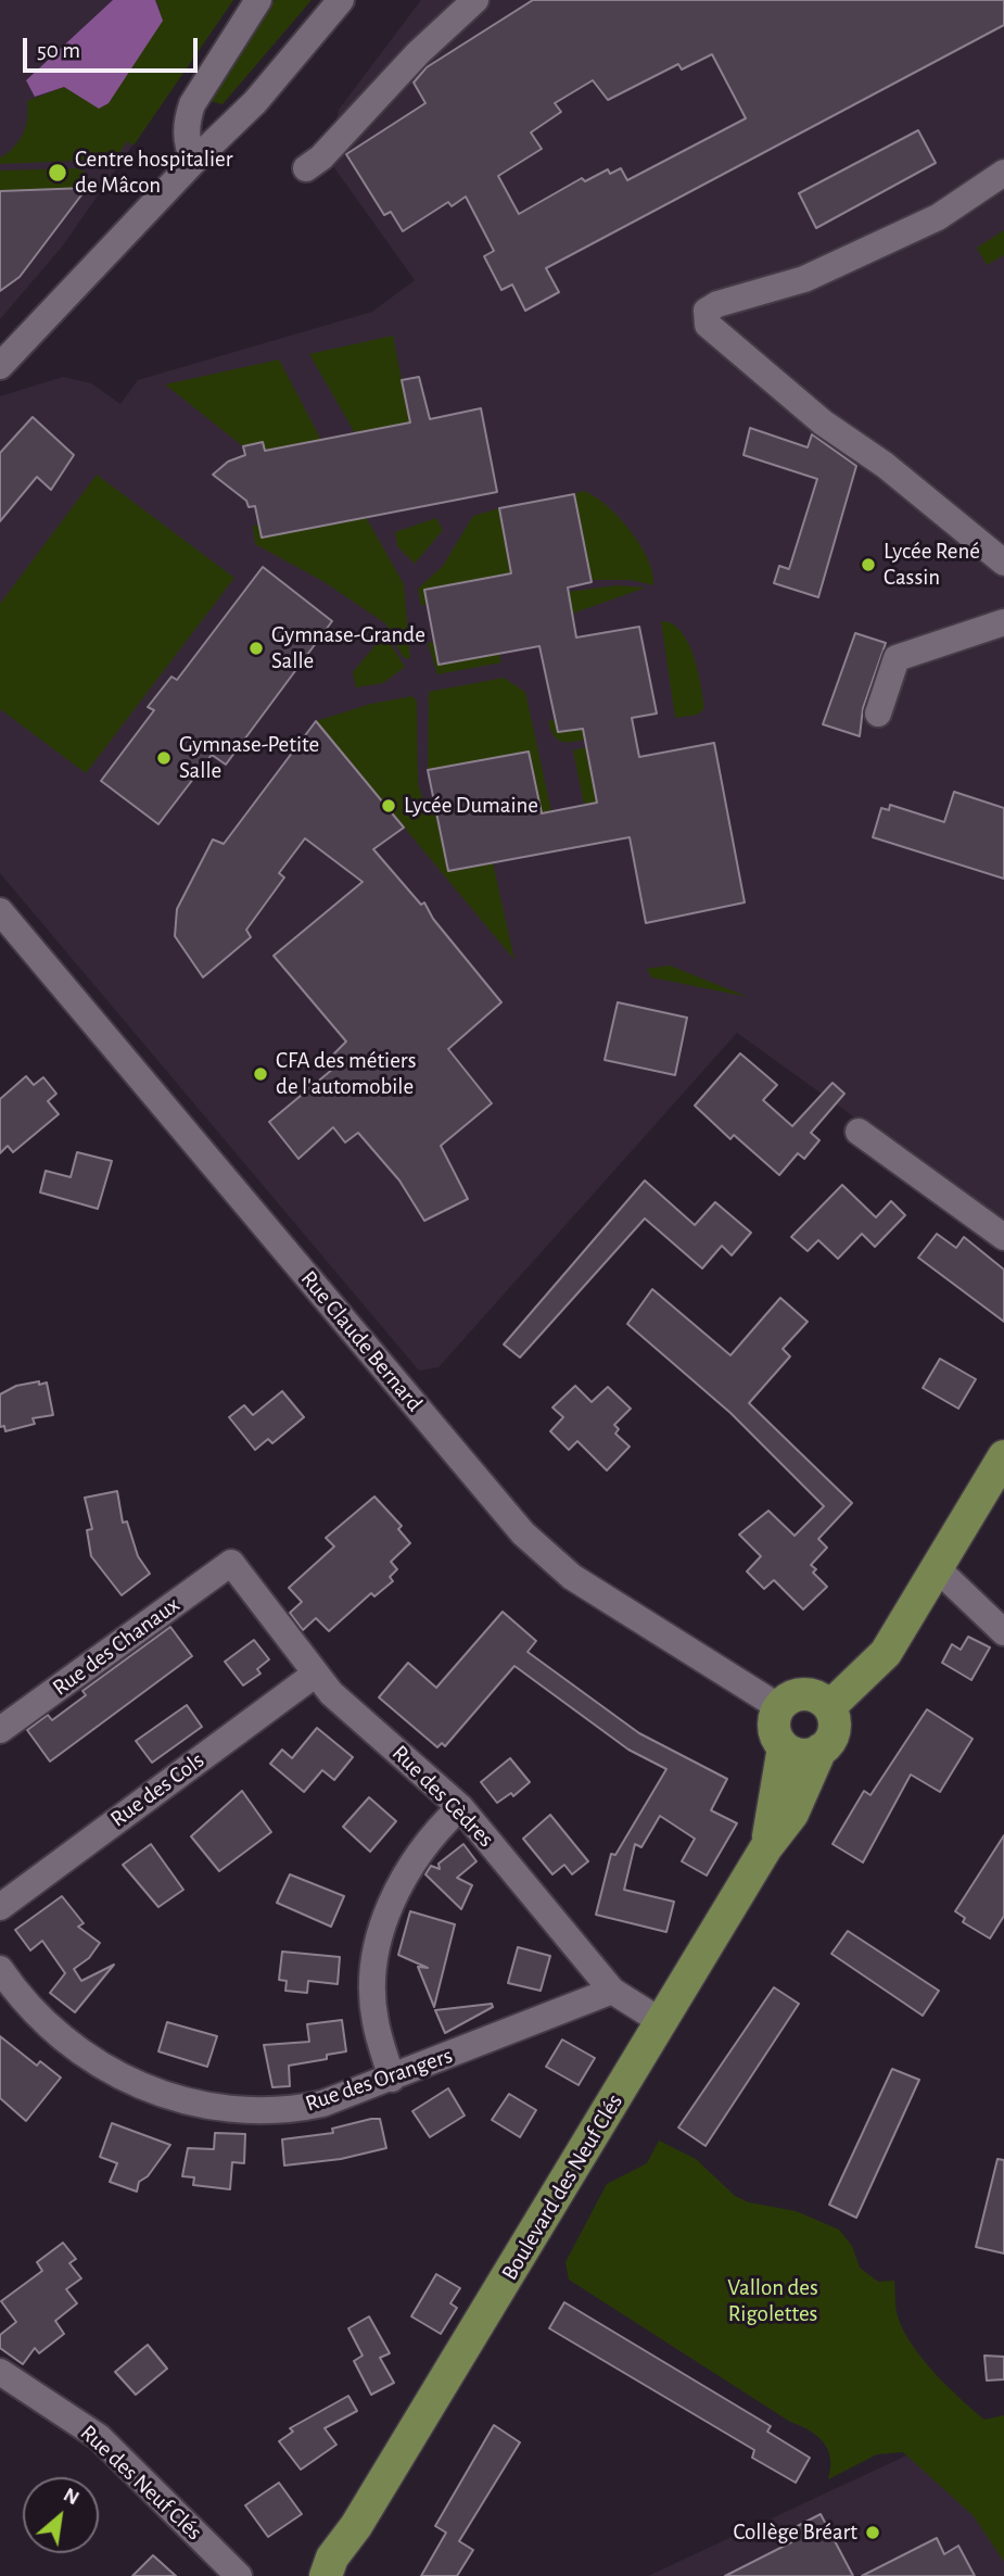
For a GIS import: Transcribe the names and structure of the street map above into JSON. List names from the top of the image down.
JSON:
{
  "streets": {
    "main road": ["Boulevard des Neuf Clés"],
    "street": [
      "Rue Claude Bernard",
      "Rue des Chanaux",
      "Rue des Cols",
      "Rue des Cèdres",
      "Rue des Orangers",
      "Rue des Neuf Clés"
    ]
  },
  "crossings": [
    ["Rue Claude Bernard", "Boulevard des Neuf Clés"],
    ["Rue des Chanaux", "Rue des Cèdres"],
    ["Rue des Cols", "Rue des Cèdres"],
    ["Rue des Cèdres", "Rue des Orangers"],
    ["Rue des Cèdres", "Boulevard des Neuf Clés"]
  ],
  "parks": ["Vallon des Rigolettes"],
  "places": [
    "Centre hospitalier de Mâcon",
    "Lycée René Cassin",
    "Gymnase-Grande Salle",
    "Gymnase-Petite Salle",
    "Lycée Dumaine",
    "CFA des métiers de l'automobile",
    "Collège Bréart"
  ],
  "scale_bar": "50 m",
  "north": "top right"
}
